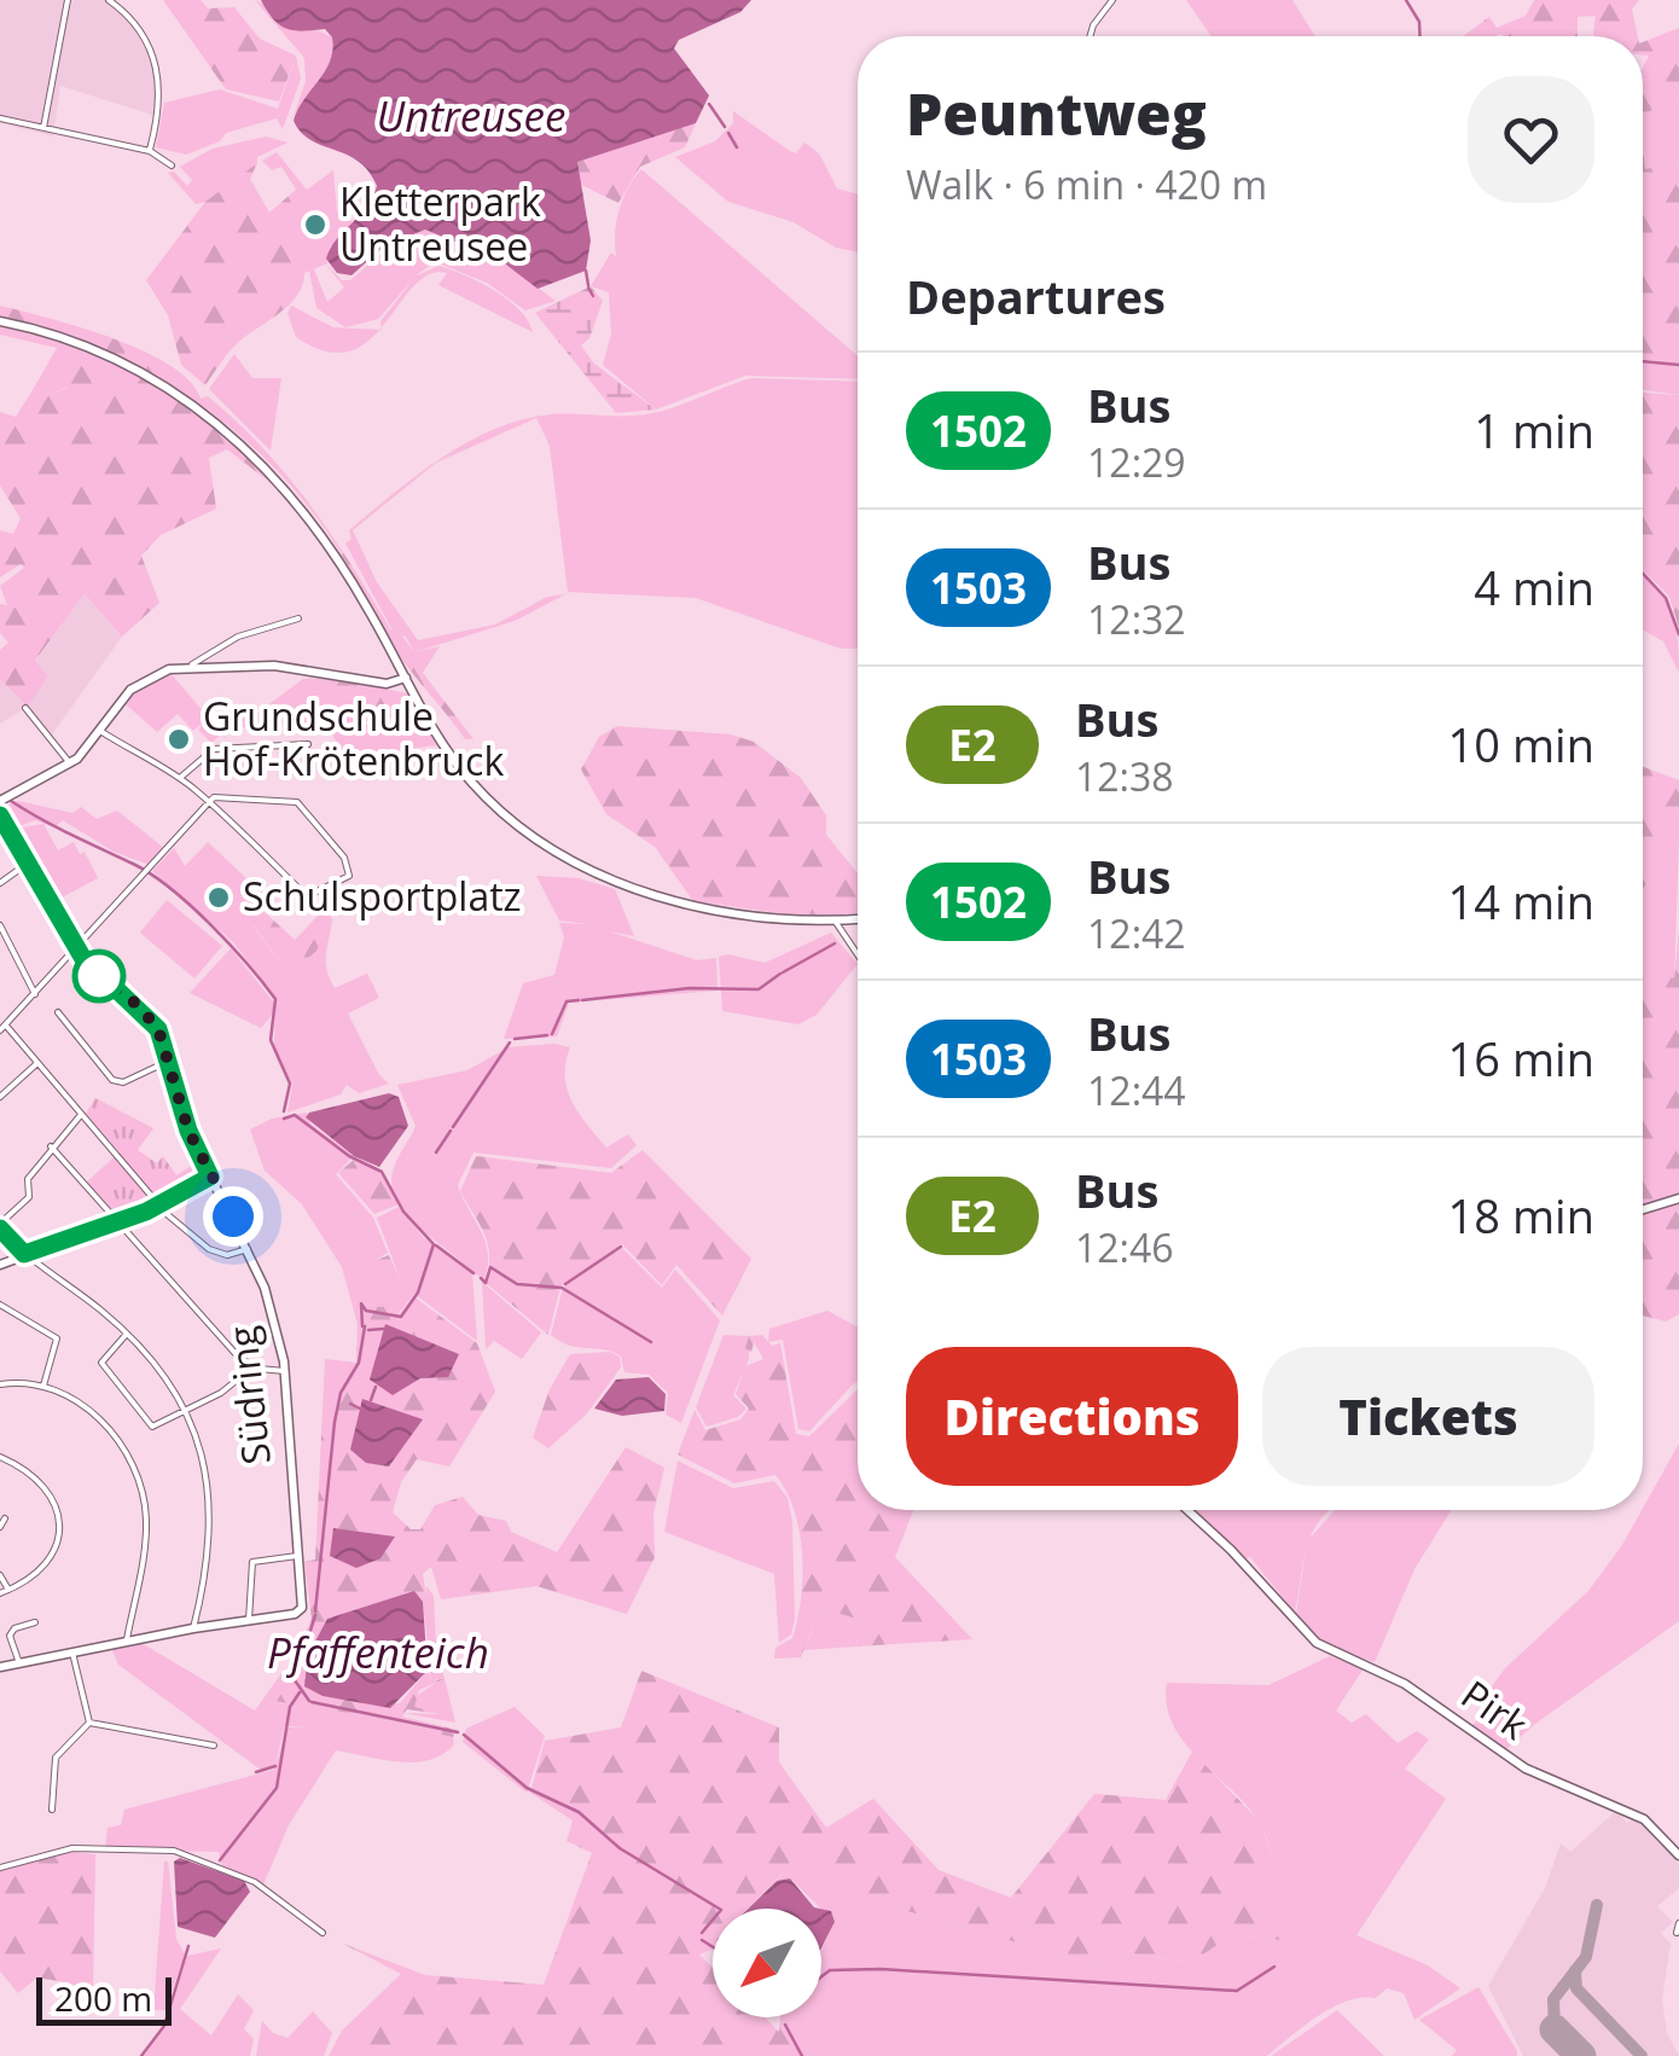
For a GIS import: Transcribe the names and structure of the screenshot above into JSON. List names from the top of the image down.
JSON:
{
  "streets": {
    "street": ["Südring", "Pirk"]
  },
  "water": ["Untreusee", "Pfaffenteich"],
  "places": ["Kletterpark Untreusee", "Grundschule Hof-Krötenbruck", "Schulsportplatz"],
  "lines": ["bus line 1502"],
  "scale_bar": "200 m",
  "north": "bottom left",
  "page": {
    "heading": [
      ["Peuntweg", "Walk · 6 min · 420 m"],
      "Departures"
    ],
    "list": [
      {
        "mark": "1502",
        "name": "Bus",
        "note": "12:29",
        "value": "1 min"
      },
      {
        "mark": "1503",
        "name": "Bus",
        "note": "12:32",
        "value": "4 min"
      },
      {
        "mark": "E2",
        "name": "Bus",
        "note": "12:38",
        "value": "10 min"
      },
      {
        "mark": "1502",
        "name": "Bus",
        "note": "12:42",
        "value": "14 min"
      },
      {
        "mark": "1503",
        "name": "Bus",
        "note": "12:44",
        "value": "16 min"
      },
      {
        "mark": "E2",
        "name": "Bus",
        "note": "12:46",
        "value": "18 min"
      }
    ],
    "buttons": ["Directions", "Tickets"],
    "scale": "200 m"
  }
}
